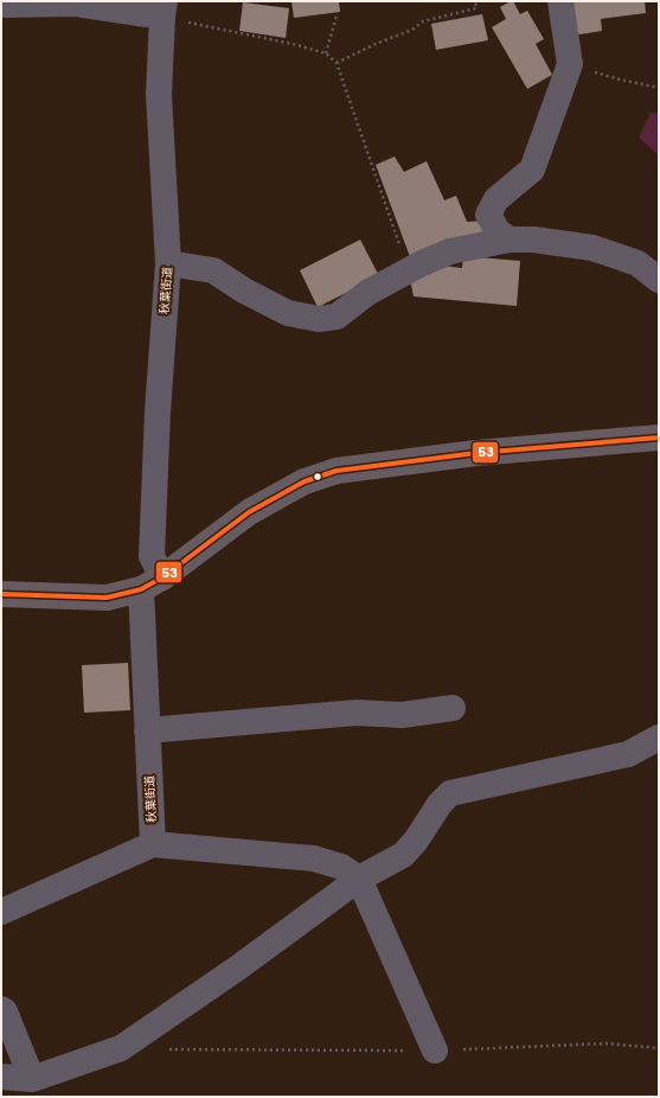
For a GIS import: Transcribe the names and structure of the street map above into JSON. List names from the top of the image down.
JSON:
{
  "streets": {
    "street": ["秋葉街道"]
  },
  "lines": ["transit line 53"]
}
